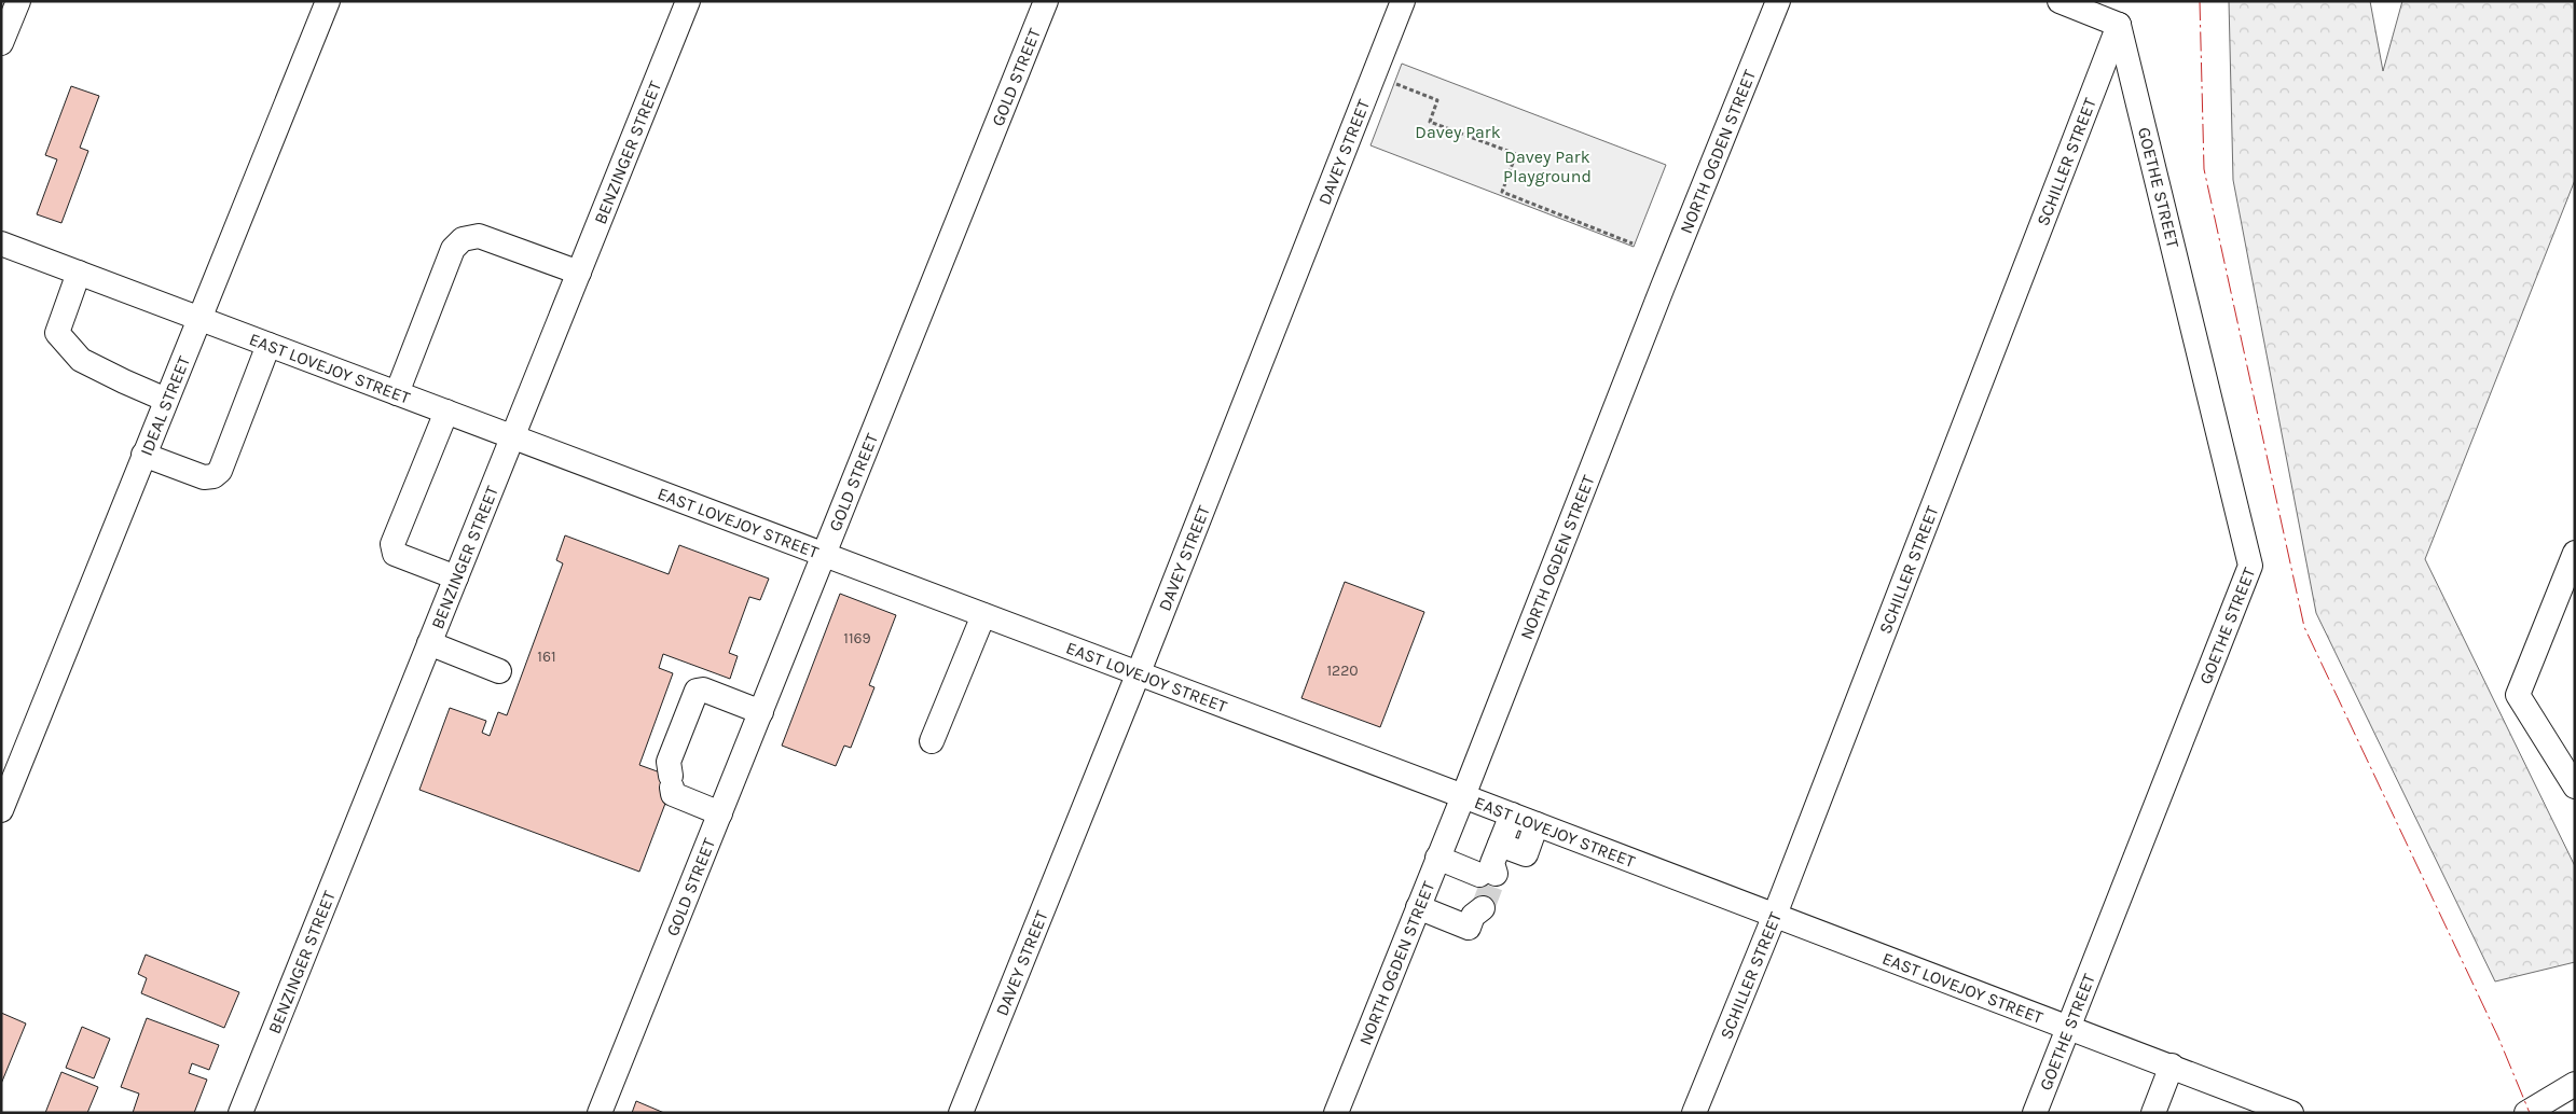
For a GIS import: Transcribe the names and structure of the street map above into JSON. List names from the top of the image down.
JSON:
{
  "streets": {
    "street": [
      "GOLD STREET",
      "NORTH OGDEN STREET",
      "BENZINGER STREET",
      "DAVEY STREET",
      "SCHILLER STREET",
      "GOETHE STREET",
      "EAST LOVEJOY STREET",
      "IDEAL STREET"
    ]
  },
  "crossings": [
    ["GOLD STREET", "EAST LOVEJOY STREET"],
    ["NORTH OGDEN STREET", "EAST LOVEJOY STREET"],
    ["BENZINGER STREET", "EAST LOVEJOY STREET"],
    ["DAVEY STREET", "EAST LOVEJOY STREET"],
    ["SCHILLER STREET", "GOETHE STREET"],
    ["SCHILLER STREET", "EAST LOVEJOY STREET"],
    ["GOETHE STREET", "EAST LOVEJOY STREET"],
    ["EAST LOVEJOY STREET", "IDEAL STREET"]
  ],
  "parks": ["Davey Park", "Davey Park Playground"],
  "house_numbers": ["1169", "161", "1220"]
}
